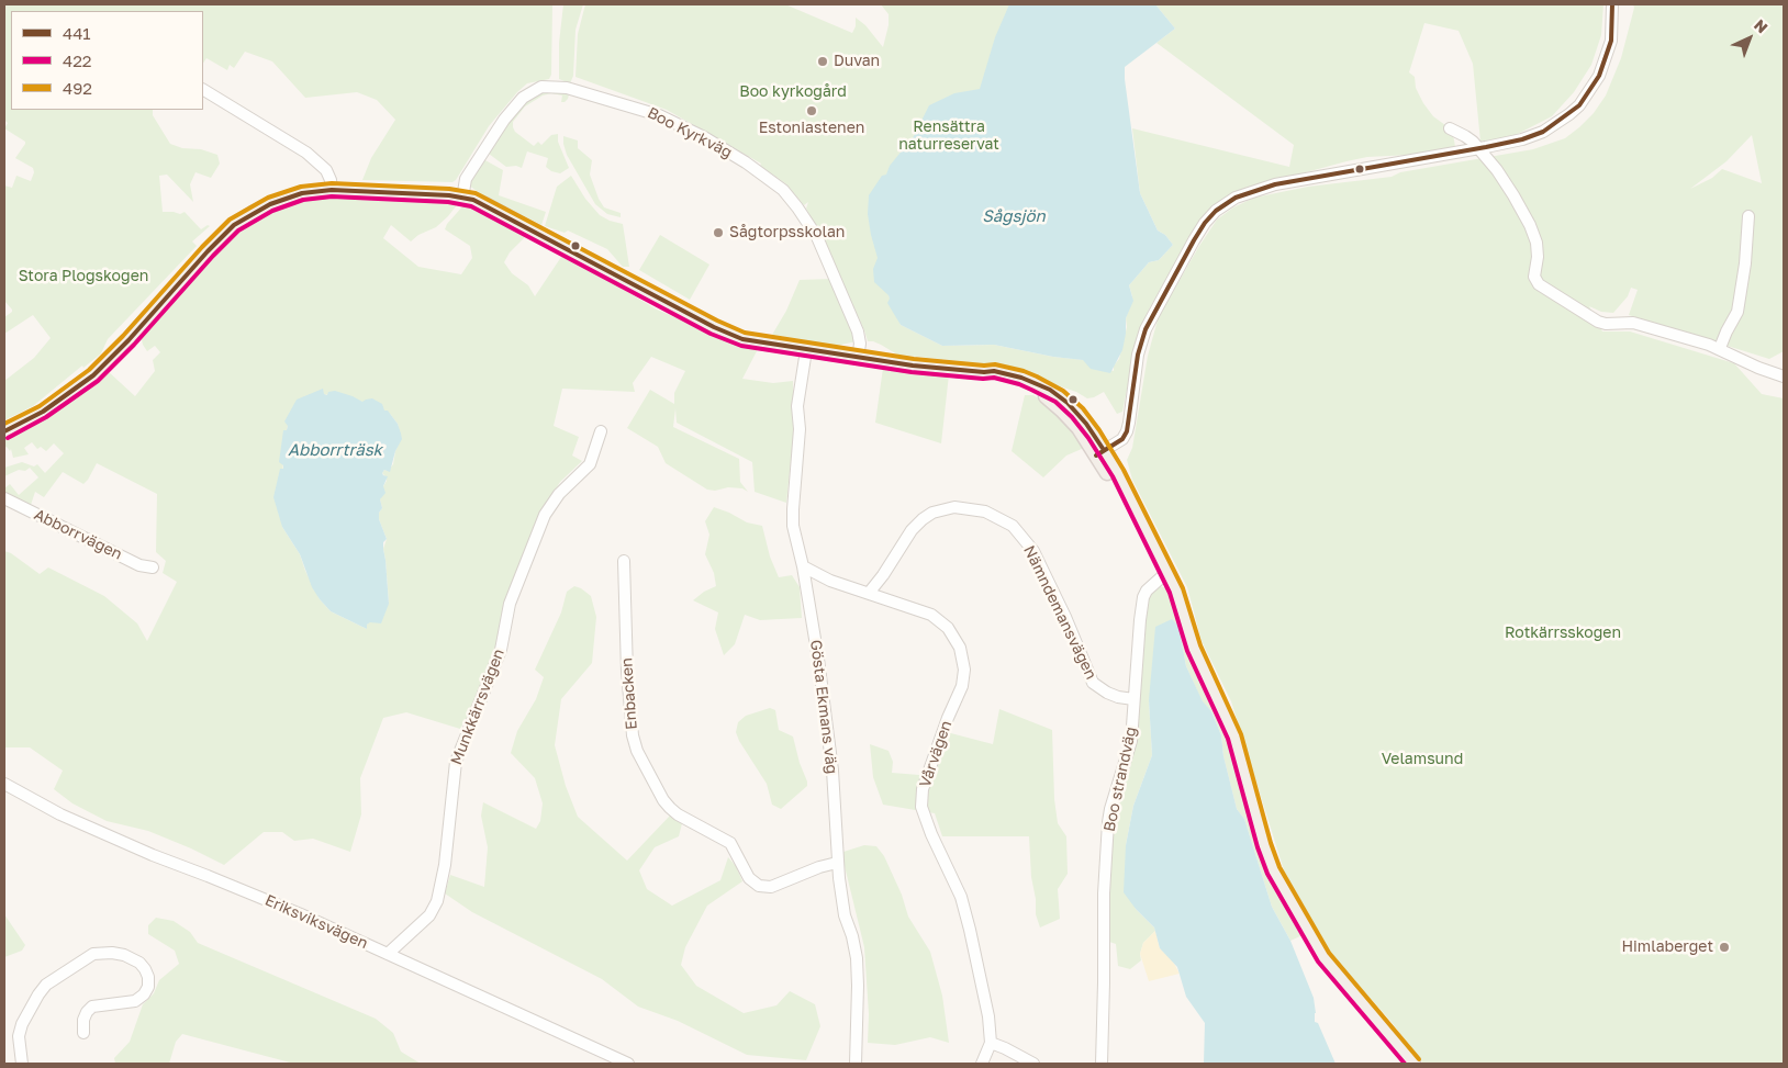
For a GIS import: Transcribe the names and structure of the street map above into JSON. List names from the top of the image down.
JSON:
{
  "streets": {
    "street": [
      "Boo Kyrkväg",
      "Abborrvägen",
      "Nämndemansvägen",
      "Enbacken",
      "Munkkärrsvägen",
      "Gösta Ekmans väg",
      "Vårvägen",
      "Boo strandväg",
      "Eriksviksvägen"
    ]
  },
  "crossings": [
    ["Nämndemansvägen", "Vårvägen"],
    ["Nämndemansvägen", "Boo strandväg"],
    ["Enbacken", "Gösta Ekmans väg"],
    ["Munkkärrsvägen", "Eriksviksvägen"],
    ["Gösta Ekmans väg", "Vårvägen"]
  ],
  "water": ["Sågsjön", "Abborrträsk"],
  "parks": [
    "Boo kyrkogård",
    "Rensättra naturreservat",
    "Stora Plogskogen",
    "Rotkärrsskogen",
    "Velamsund"
  ],
  "places": [
    "Duvan",
    "Estoniastenen",
    "Sågtorpsskolan",
    "Himlaberget"
  ],
  "lines": ["transit line 441", "transit line 492", "transit line 422"],
  "legend": ["441", "422", "492"],
  "north": "top right"
}
